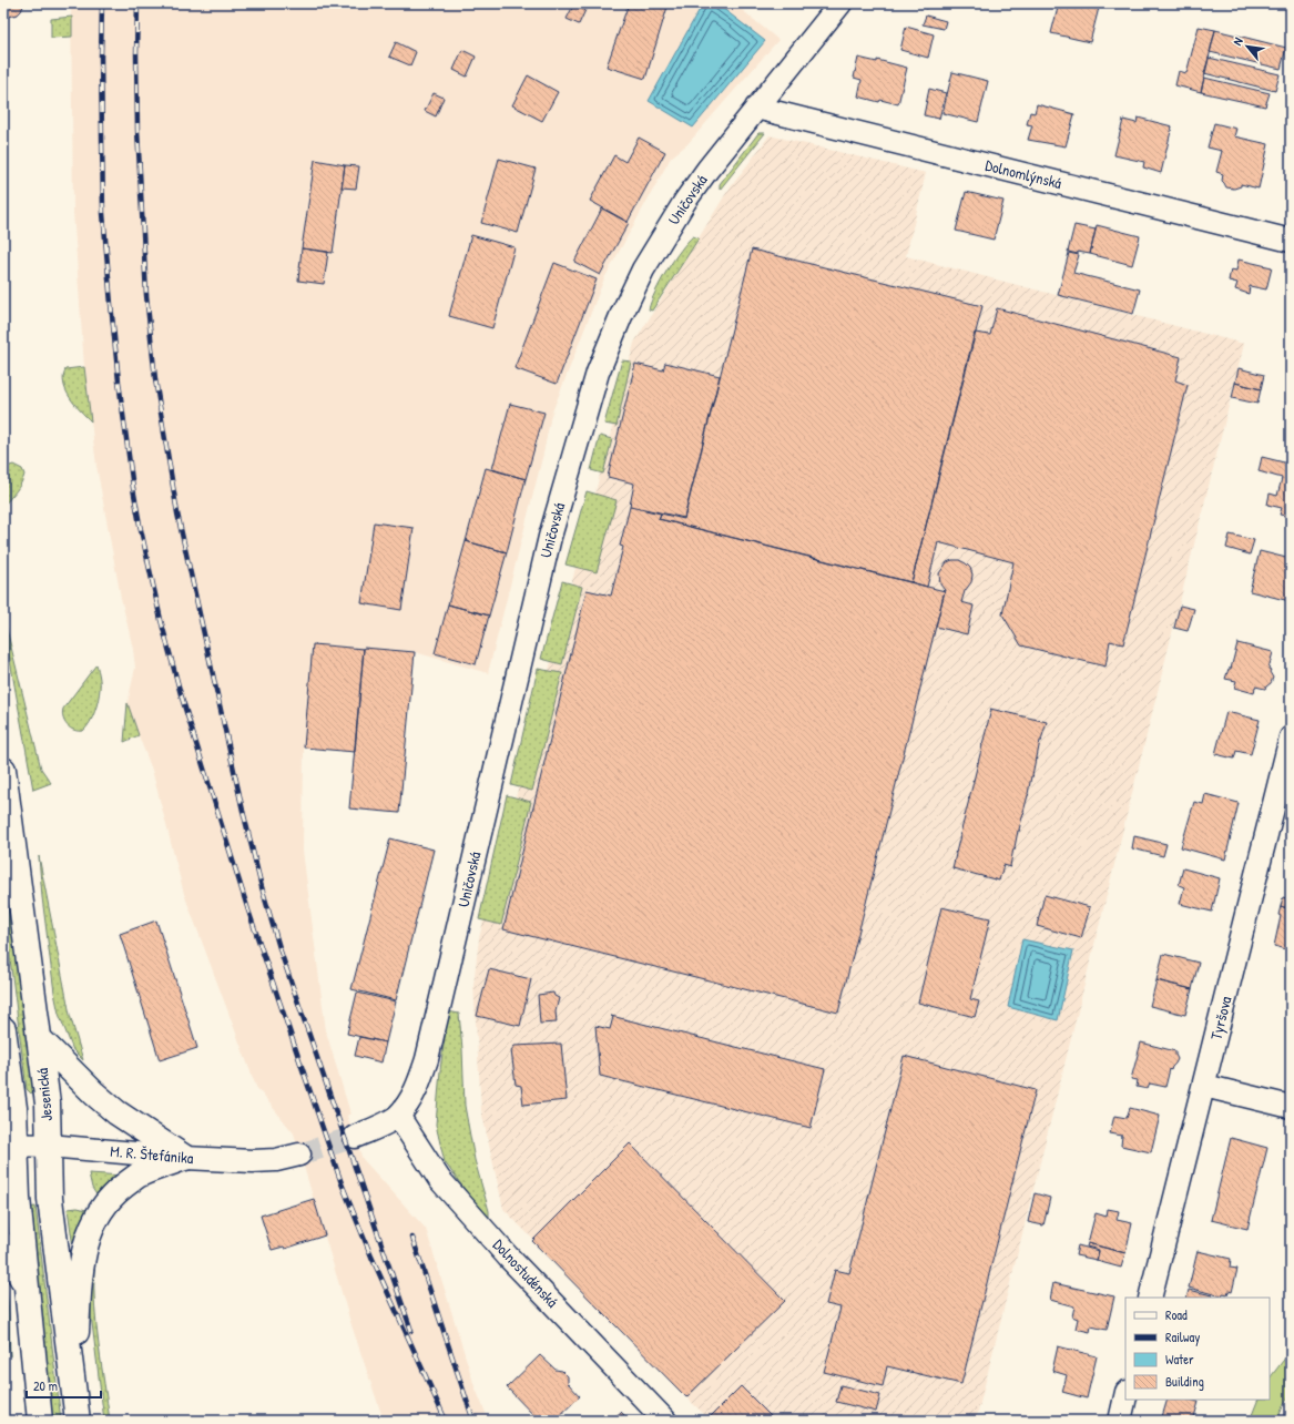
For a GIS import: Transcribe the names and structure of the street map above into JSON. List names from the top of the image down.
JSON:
{
  "streets": {
    "main road": ["Jesenická"],
    "street": [
      "Dolnomlýnská",
      "Uničovská",
      "Tyršova",
      "M. R. Štefánika",
      "Dolnostudénská"
    ]
  },
  "crossings": [
    ["Dolnomlýnská", "Uničovská"],
    ["Uničovská", "Dolnostudénská"],
    ["Jesenická", "M. R. Štefánika"]
  ],
  "legend": [
    "Road",
    "Railway",
    "Water",
    "Building"
  ],
  "scale_bar": "20 m",
  "north": "top left"
}
